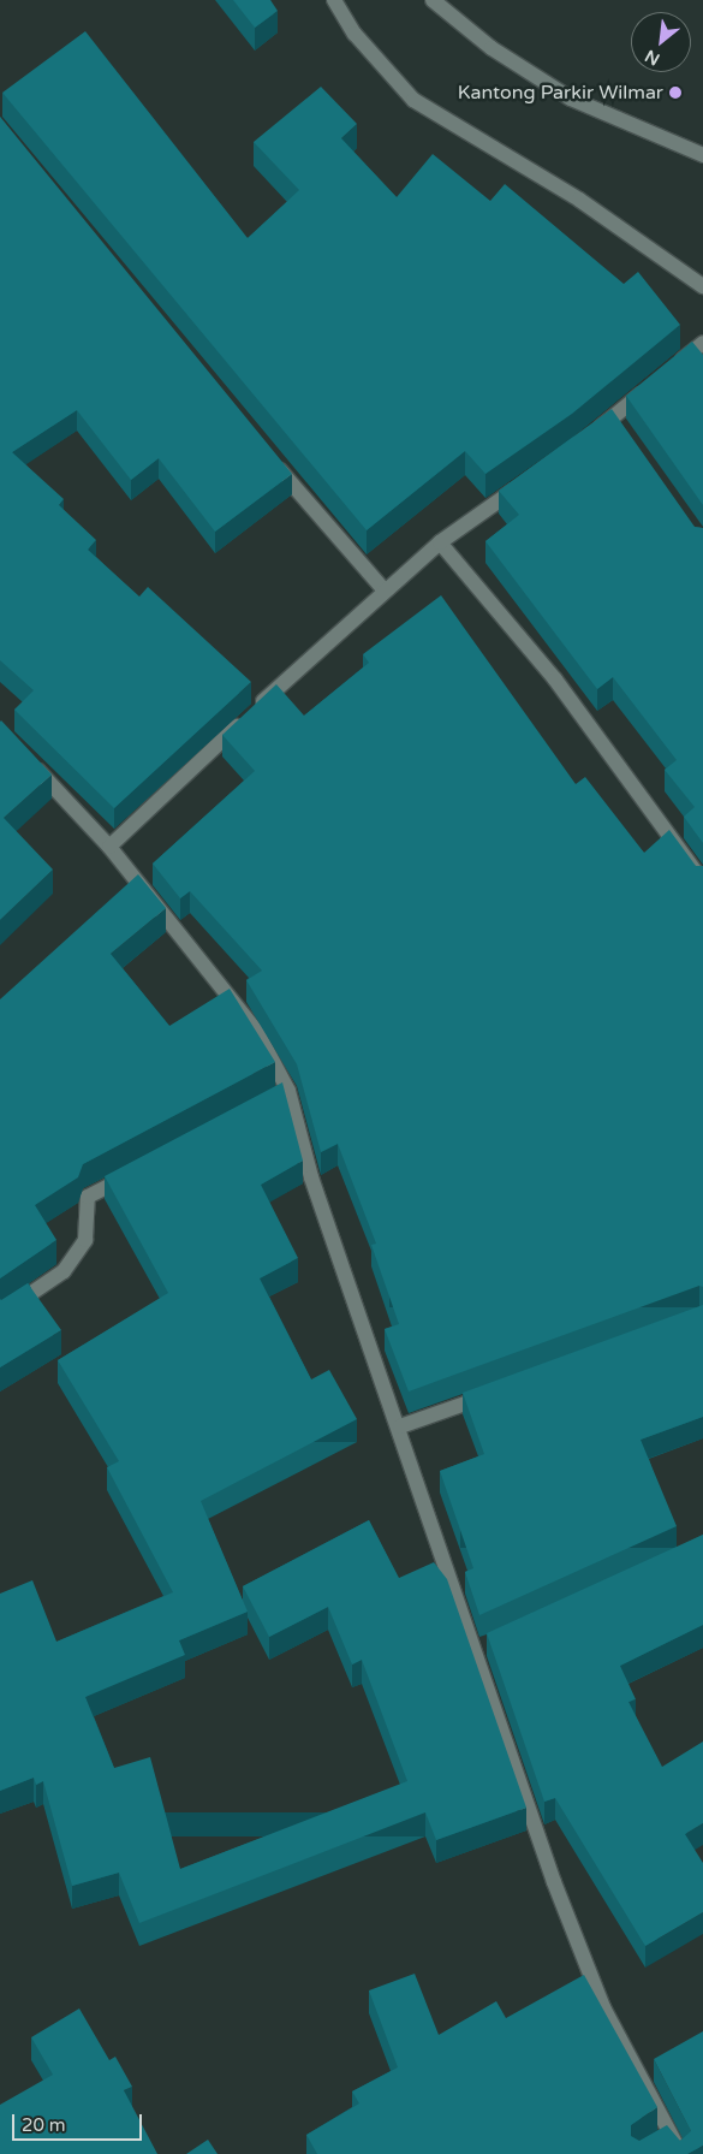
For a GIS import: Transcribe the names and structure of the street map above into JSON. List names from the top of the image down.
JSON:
{
  "places": ["Kantong Parkir Wilmar"],
  "scale_bar": "20 m",
  "north": "bottom left"
}
